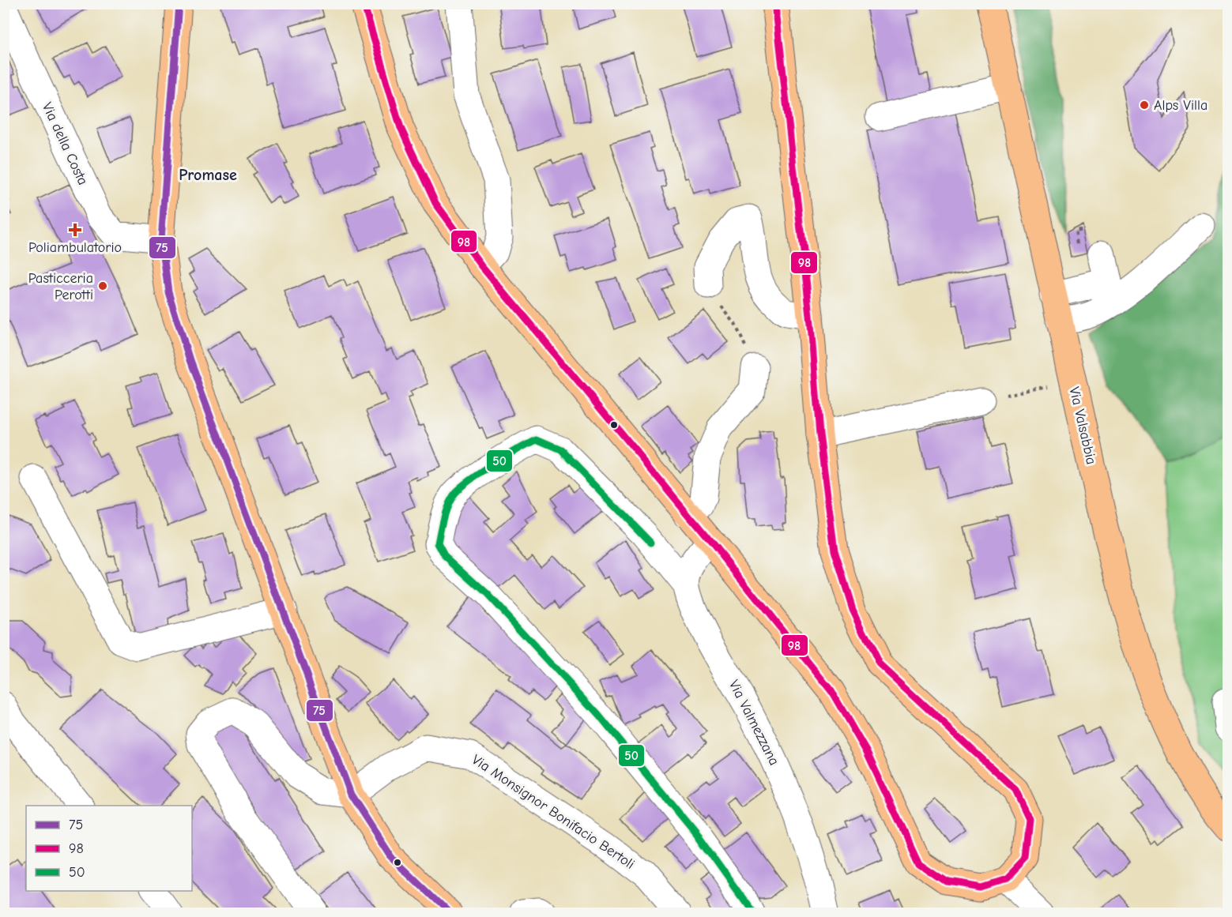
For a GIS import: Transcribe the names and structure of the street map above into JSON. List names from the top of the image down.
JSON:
{
  "streets": {
    "main road": ["Via Valsabbia"],
    "street": ["Via della Costa", "Via Valmezzana", "Via Monsignor Bonifacio Bertoli"]
  },
  "districts": ["Promase"],
  "places": {
    "other": ["Alps Villa", "Pasticceria Perotti"],
    "health": ["Poliambulatorio"]
  },
  "lines": ["transit line 75", "transit line 98", "transit line 50"],
  "legend": ["75", "98", "50"]
}
